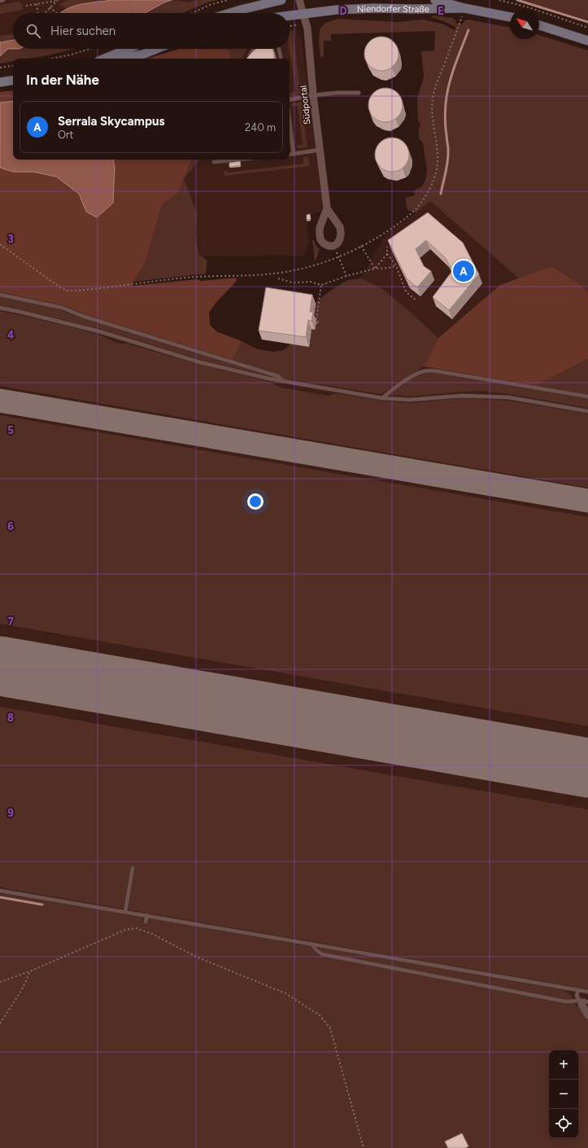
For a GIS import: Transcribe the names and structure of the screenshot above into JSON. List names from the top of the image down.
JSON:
{
  "streets": {
    "main road": ["Niendorfer Straße"],
    "street": ["Südportal"]
  },
  "crossings": [
    ["Niendorfer Straße", "Südportal"]
  ],
  "north": "top left",
  "page": {
    "search": "Hier suchen",
    "heading": "In der Nähe",
    "list": [
      {
        "mark": "A",
        "name": "Serrala Skycampus",
        "note": "Ort",
        "value": "240 m"
      }
    ],
    "pins": "A",
    "map_buttons": ["+", "−"]
  },
  "grid": {
    "columns": ["D", "E"],
    "rows": [
      "3",
      "4",
      "5",
      "6",
      "7",
      "8",
      "9"
    ]
  }
}
